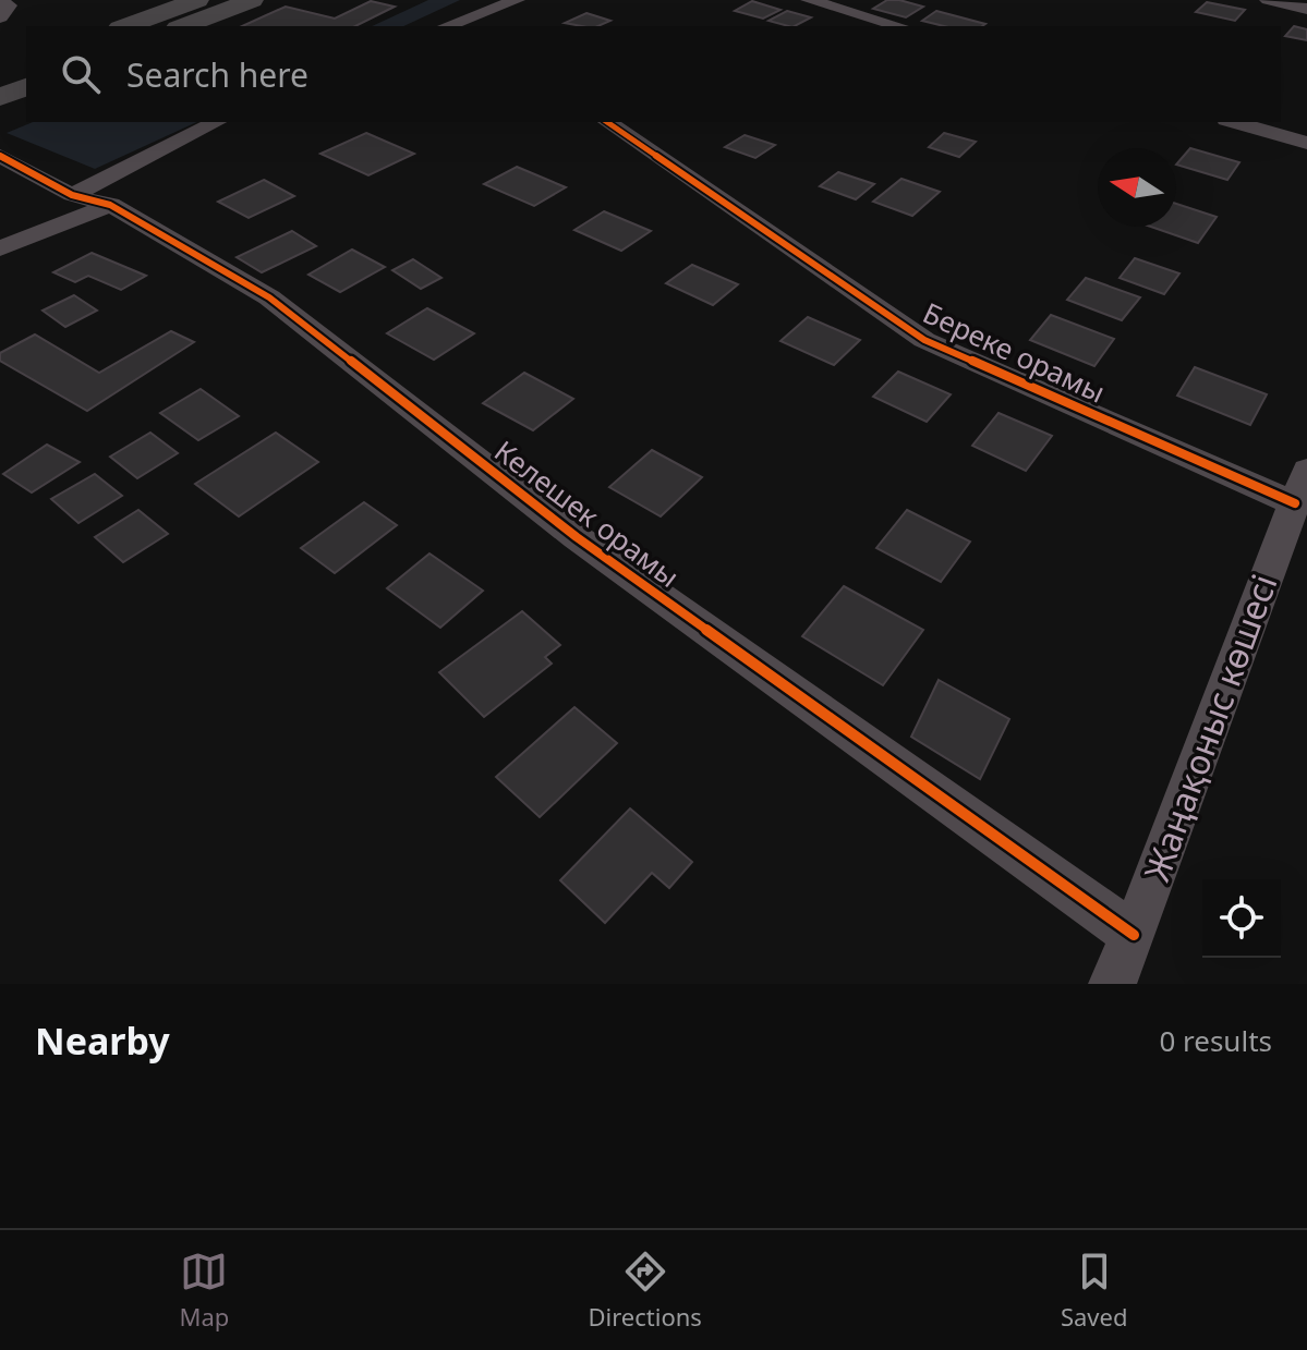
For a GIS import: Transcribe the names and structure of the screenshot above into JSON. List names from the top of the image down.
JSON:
{
  "streets": {
    "street": ["Береке орамы", "Келешек орамы", "Жаңақоныс көшесі"]
  },
  "crossings": [
    ["Береке орамы", "Жаңақоныс көшесі"],
    ["Келешек орамы", "Жаңақоныс көшесі"]
  ],
  "north": "left",
  "page": {
    "search": "Search here",
    "heading": ["Nearby", "0 results"],
    "nav": ["Map", "Directions", "Saved"]
  }
}
